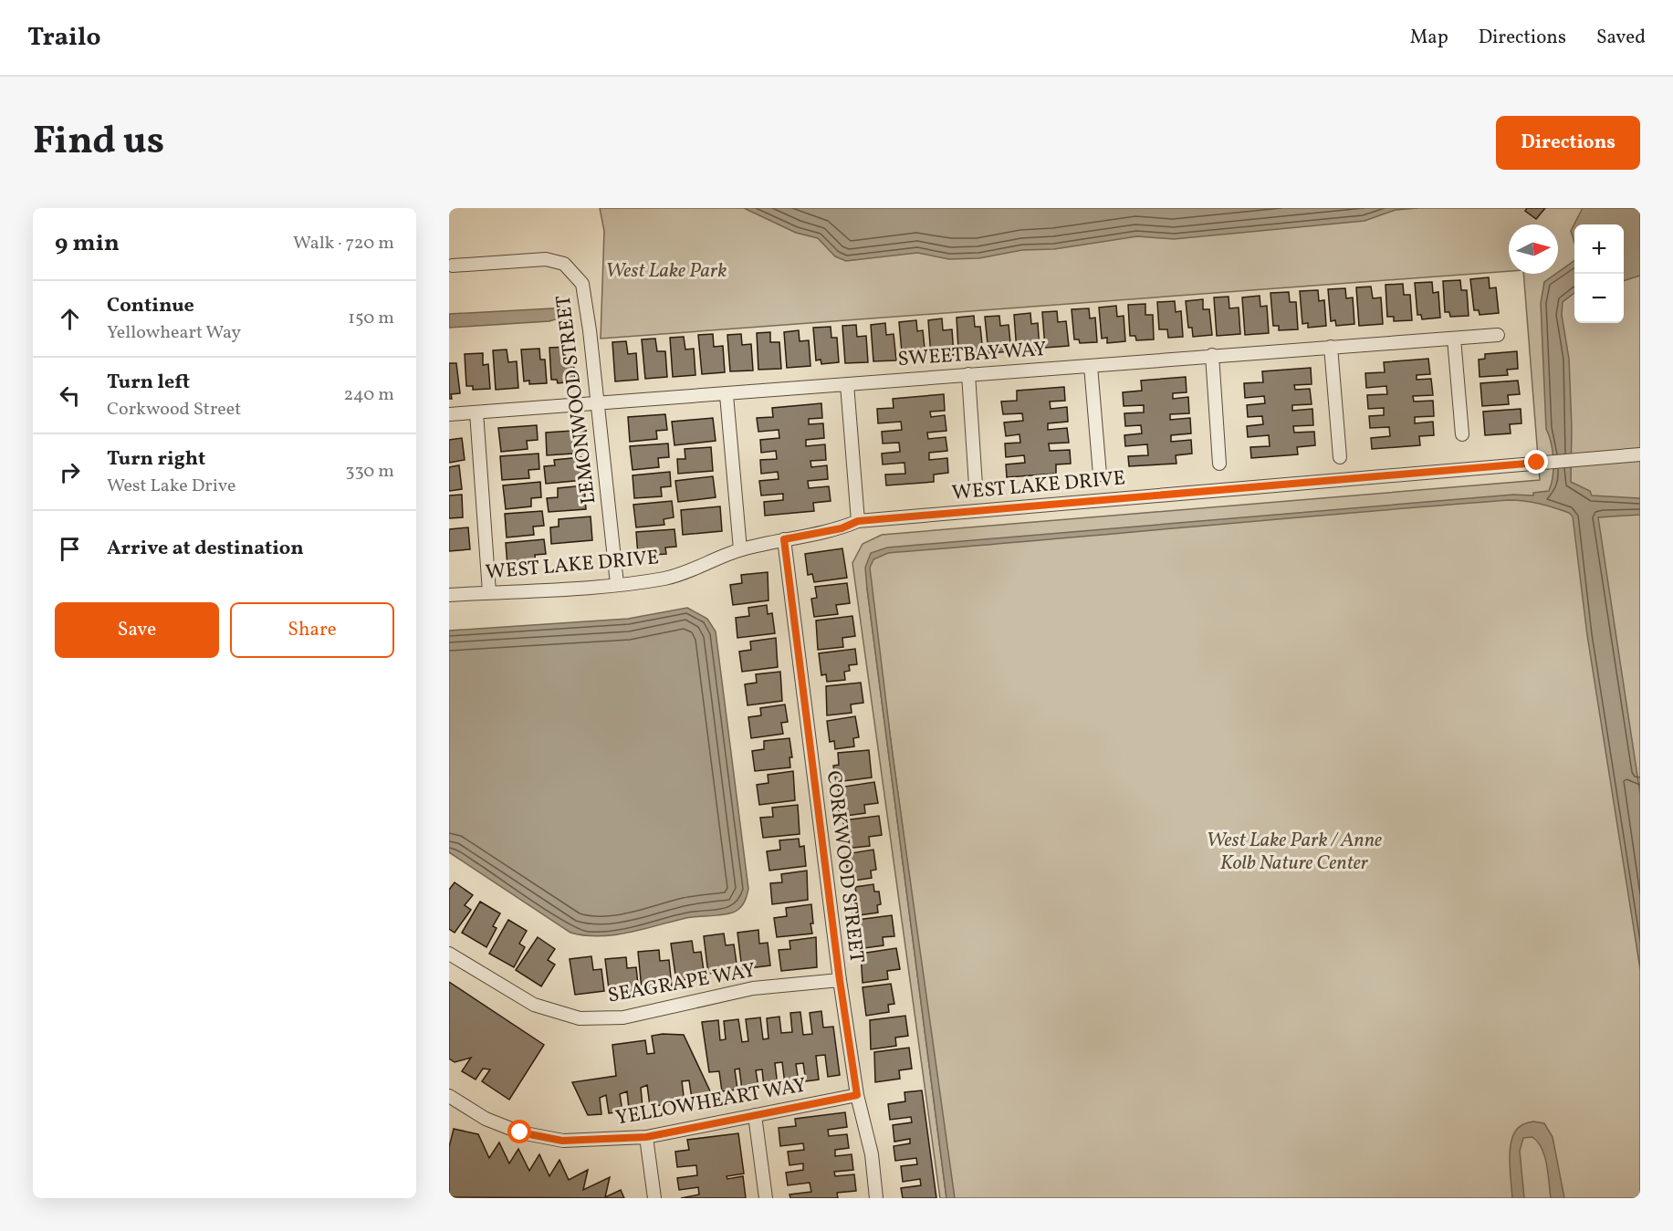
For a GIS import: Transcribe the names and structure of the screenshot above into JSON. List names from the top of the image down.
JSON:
{
  "streets": {
    "street": [
      "SWEETBAY WAY",
      "LEMONWOOD STREET",
      "WEST LAKE DRIVE",
      "CORKWOOD STREET",
      "SEAGRAPE WAY",
      "YELLOWHEART WAY"
    ]
  },
  "crossings": [
    ["SWEETBAY WAY", "LEMONWOOD STREET"],
    ["LEMONWOOD STREET", "WEST LAKE DRIVE"],
    ["WEST LAKE DRIVE", "CORKWOOD STREET"],
    ["CORKWOOD STREET", "SEAGRAPE WAY"],
    ["CORKWOOD STREET", "YELLOWHEART WAY"]
  ],
  "parks": ["West Lake Park", "West Lake Park / Anne Kolb Nature Center"],
  "north": "right",
  "page": {
    "header": "Trailo",
    "nav": ["Map", "Directions", "Saved"],
    "title": "Find us",
    "buttons": [
      "Directions",
      ["Save", "Share"]
    ],
    "heading": ["9 min", "Walk · 720 m"],
    "map_buttons": ["+", "−"],
    "list": [
      ["Continue", "Yellowheart Way", "150 m"],
      ["Turn left", "Corkwood Street", "240 m"],
      ["Turn right", "West Lake Drive", "330 m"],
      "Arrive at destination"
    ]
  }
}
